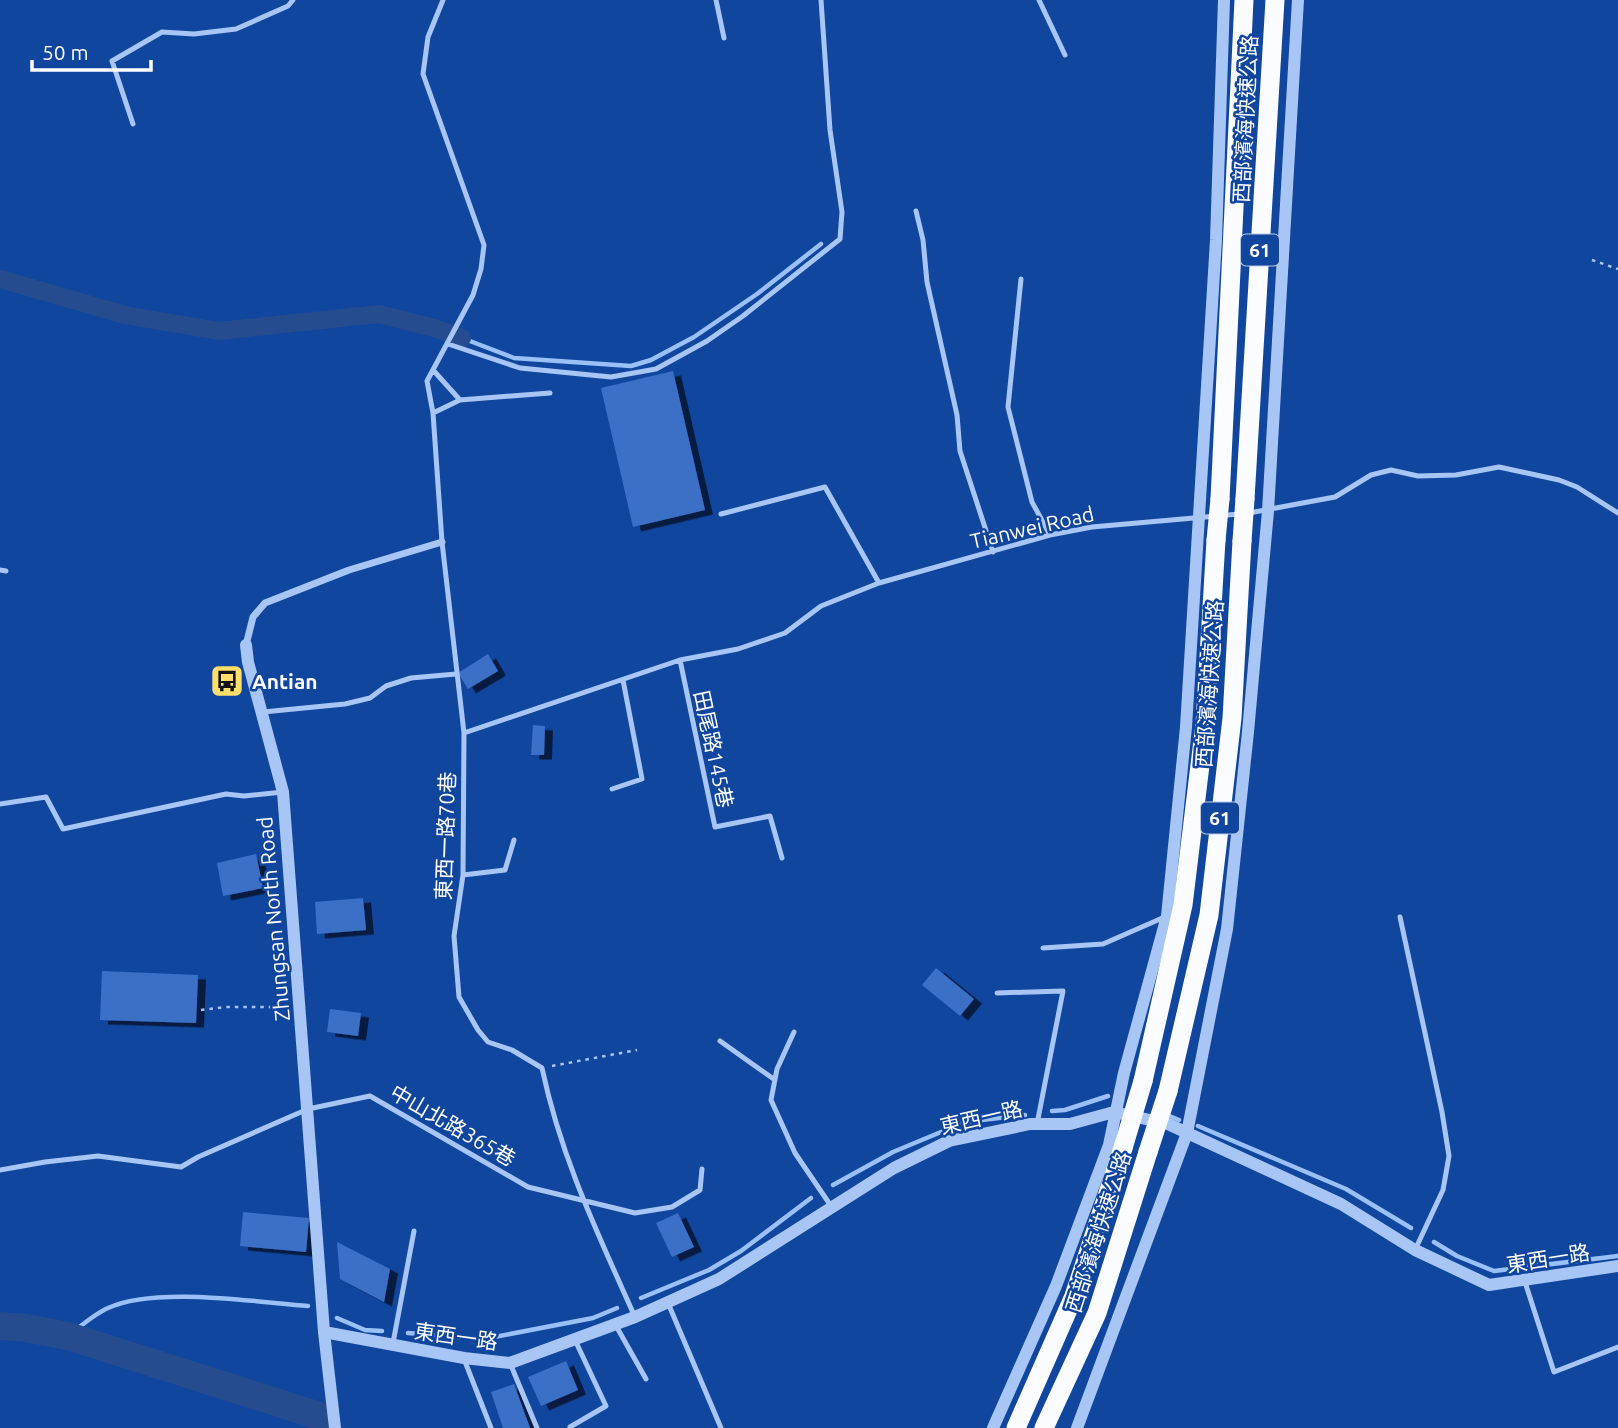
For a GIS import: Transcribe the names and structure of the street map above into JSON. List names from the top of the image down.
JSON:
{
  "streets": {
    "highway": ["西部濱海快速公路", "61"],
    "street": ["Zhungsan North Road", "東西一路"],
    "lane": [
      "Tianwei Road",
      "田尾路145巷",
      "東西一路70巷",
      "中山北路365巷"
    ]
  },
  "crossings": [
    ["Tianwei Road", "田尾路145巷"],
    ["Tianwei Road", "東西一路70巷"],
    ["東西一路70巷", "Zhungsan North Road"],
    ["Zhungsan North Road", "東西一路"],
    ["Zhungsan North Road", "中山北路365巷"]
  ],
  "places": {
    "bus stop": ["Antian"]
  },
  "scale_bar": "50 m"
}
